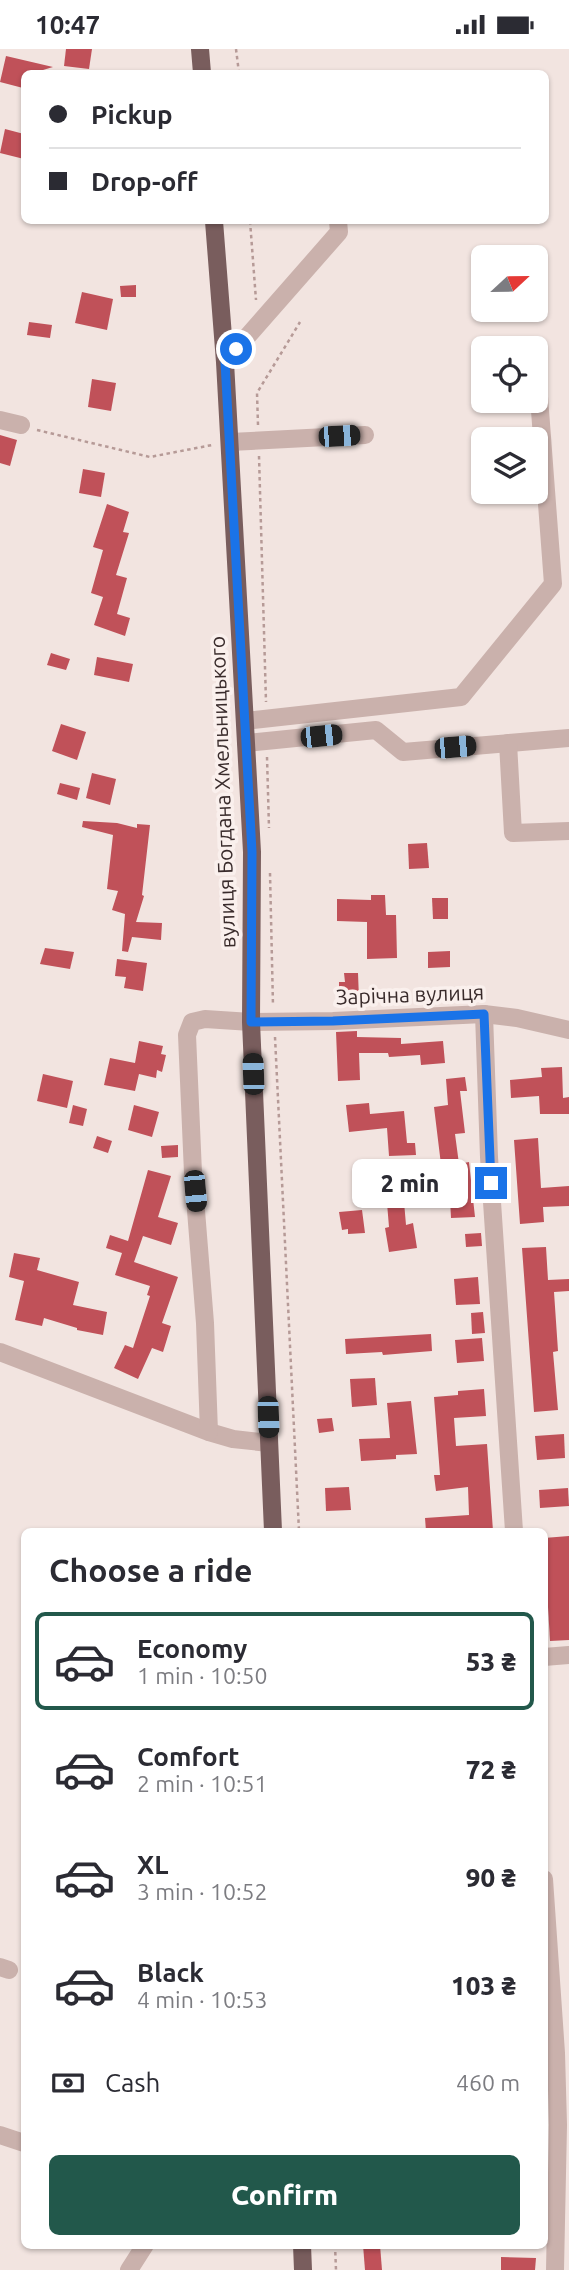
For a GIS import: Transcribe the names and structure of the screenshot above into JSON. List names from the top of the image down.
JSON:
{
  "streets": {
    "main road": ["вулиця Богдана Хмельницького"],
    "street": ["Зарічна вулиця"]
  },
  "crossings": [
    ["вулиця Богдана Хмельницького", "Зарічна вулиця"]
  ],
  "north": "right",
  "page": {
    "status": "10:47",
    "banner": ["Pickup", "Drop-off"],
    "bubble": "2 min",
    "heading": "Choose a ride",
    "list": [
      {
        "name": "Economy",
        "note": "1 min · 10:50",
        "value": "53 ₴"
      },
      {
        "name": "Comfort",
        "note": "2 min · 10:51",
        "value": "72 ₴"
      },
      {
        "name": "XL",
        "note": "3 min · 10:52",
        "value": "90 ₴"
      },
      {
        "name": "Black",
        "note": "4 min · 10:53",
        "value": "103 ₴"
      }
    ],
    "pay": ["Cash", "460 m"],
    "buttons": "Confirm"
  }
}
